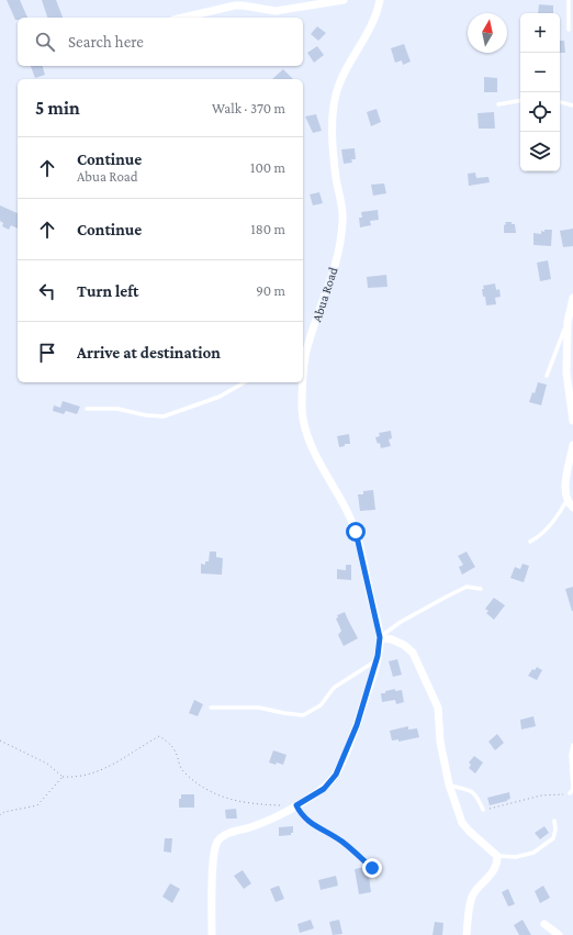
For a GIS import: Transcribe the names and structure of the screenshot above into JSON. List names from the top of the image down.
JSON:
{
  "streets": {
    "street": ["Abua Road"]
  },
  "north": "top",
  "page": {
    "map_buttons": ["+", "−"],
    "search": "Search here",
    "heading": ["5 min", "Walk · 370 m"],
    "list": [
      ["Continue", "Abua Road", "100 m"],
      ["Continue", "180 m"],
      ["Turn left", "90 m"],
      "Arrive at destination"
    ]
  }
}
